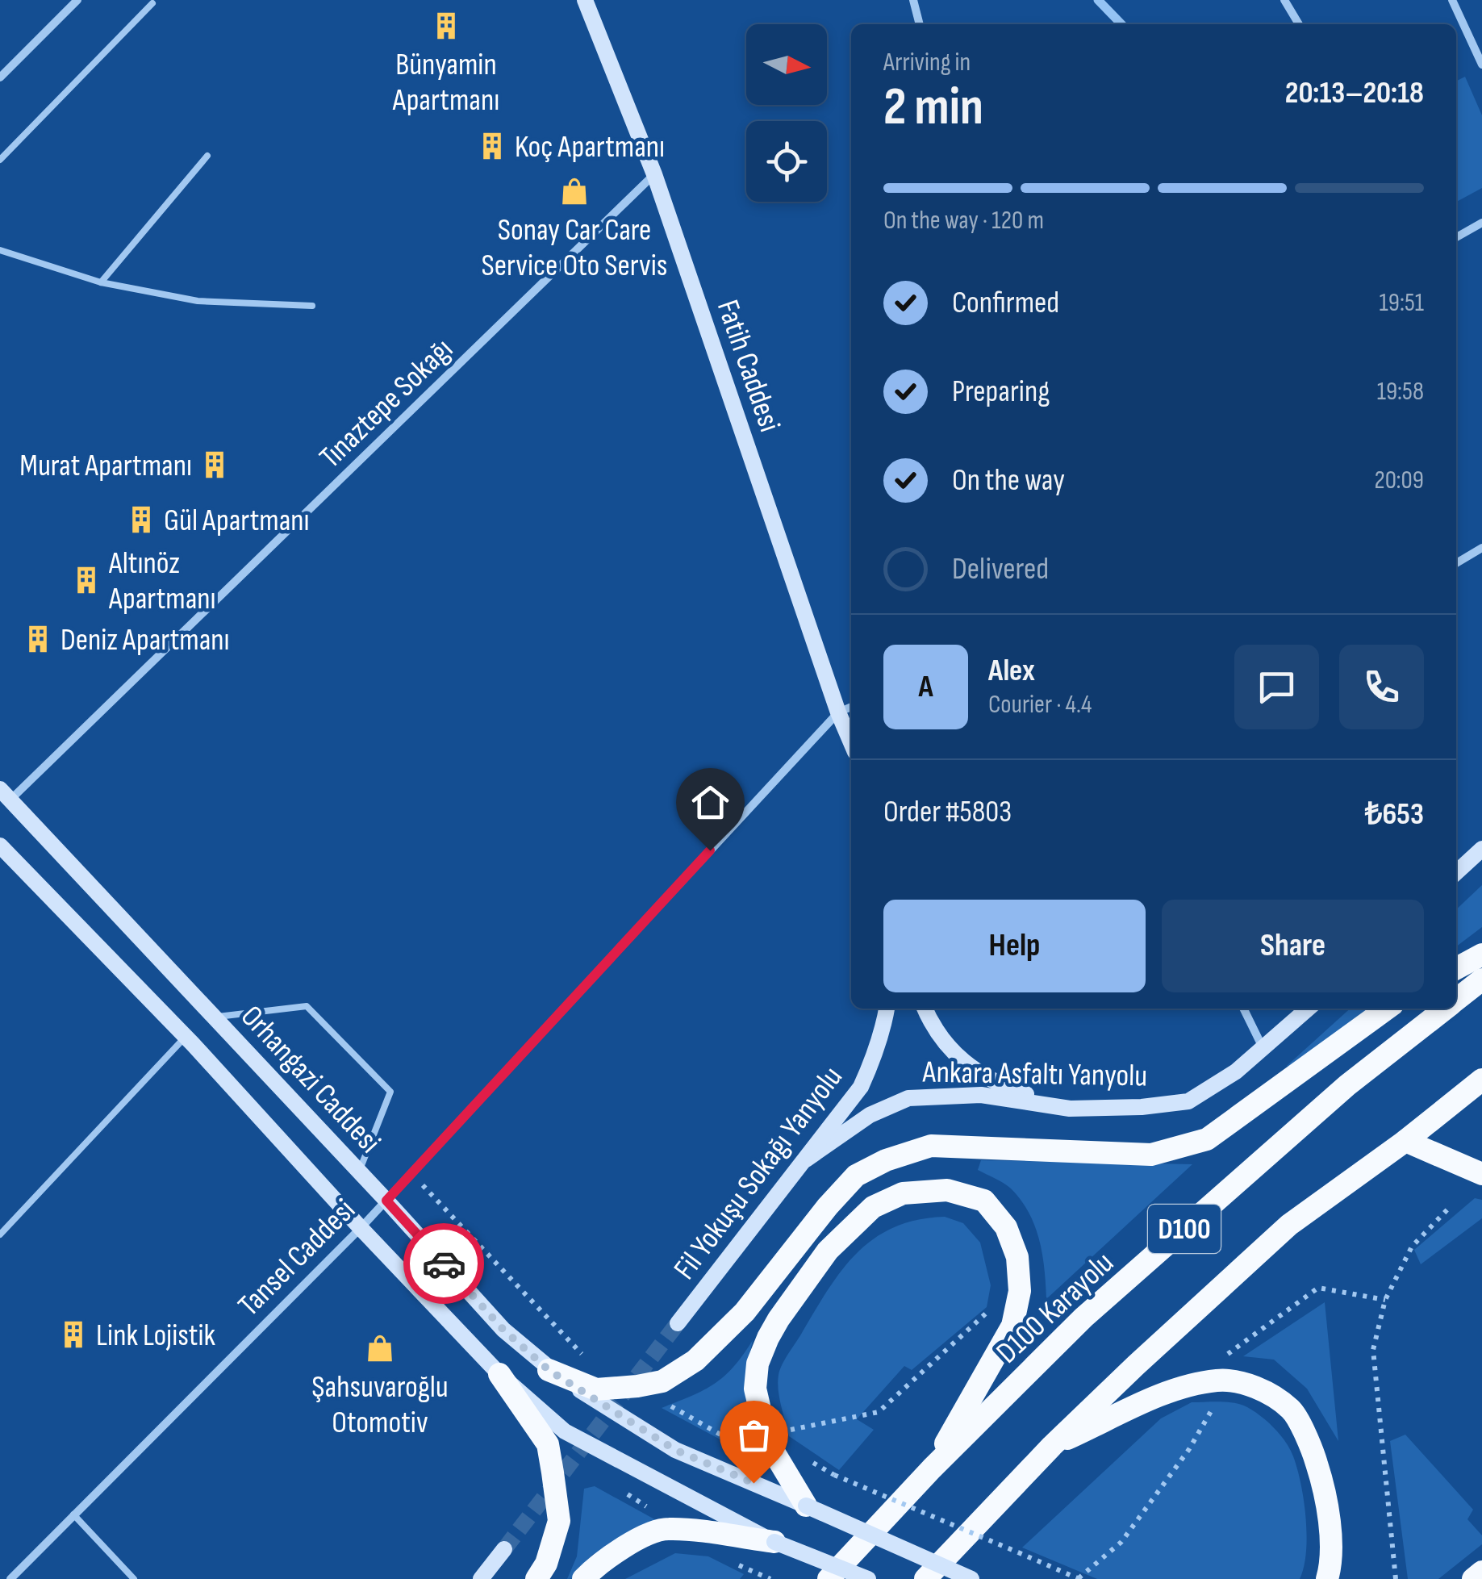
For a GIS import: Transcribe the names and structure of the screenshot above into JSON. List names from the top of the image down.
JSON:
{
  "streets": {
    "highway": ["D100", "D100 Karayolu"],
    "main road": [
      "Fatih Caddesi",
      "Ankara Asfaltı Yanyolu",
      "Orhangazi Caddesi",
      "Fil Yokuşu Sokağı Yanyolu"
    ],
    "street": ["Tınaztepe Sokağı", "Tansel Caddesi"]
  },
  "crossings": [
    ["Fatih Caddesi", "Tınaztepe Sokağı"],
    ["Fatih Caddesi", "Tansel Caddesi"],
    ["Tınaztepe Sokağı", "Orhangazi Caddesi"],
    ["Ankara Asfaltı Yanyolu", "Fil Yokuşu Sokağı Yanyolu"],
    ["Orhangazi Caddesi", "Tansel Caddesi"]
  ],
  "places": {
    "building": [
      "Bünyamin Apartmanı",
      "Koç Apartmanı",
      "Murat Apartmanı",
      "Gül Apartmanı",
      "Altınöz Apartmanı",
      "Deniz Apartmanı",
      "Link Lojistik"
    ],
    "shop": ["Sonay Car Care Service Oto Servis", "Şahsuvaroğlu Otomotiv"]
  },
  "north": "right",
  "page": {
    "heading": ["2 min", "Arriving in", "20:13–20:18"],
    "panel": [
      "Alex",
      "Courier · 4.4",
      "Order #5803",
      "₺653"
    ],
    "bar": "On the way · 120 m",
    "list": [
      ["Confirmed", "19:51"],
      ["Preparing", "19:58"],
      ["On the way", "20:09"],
      "Delivered"
    ],
    "round": "A",
    "buttons": ["Help", "Share"]
  }
}
